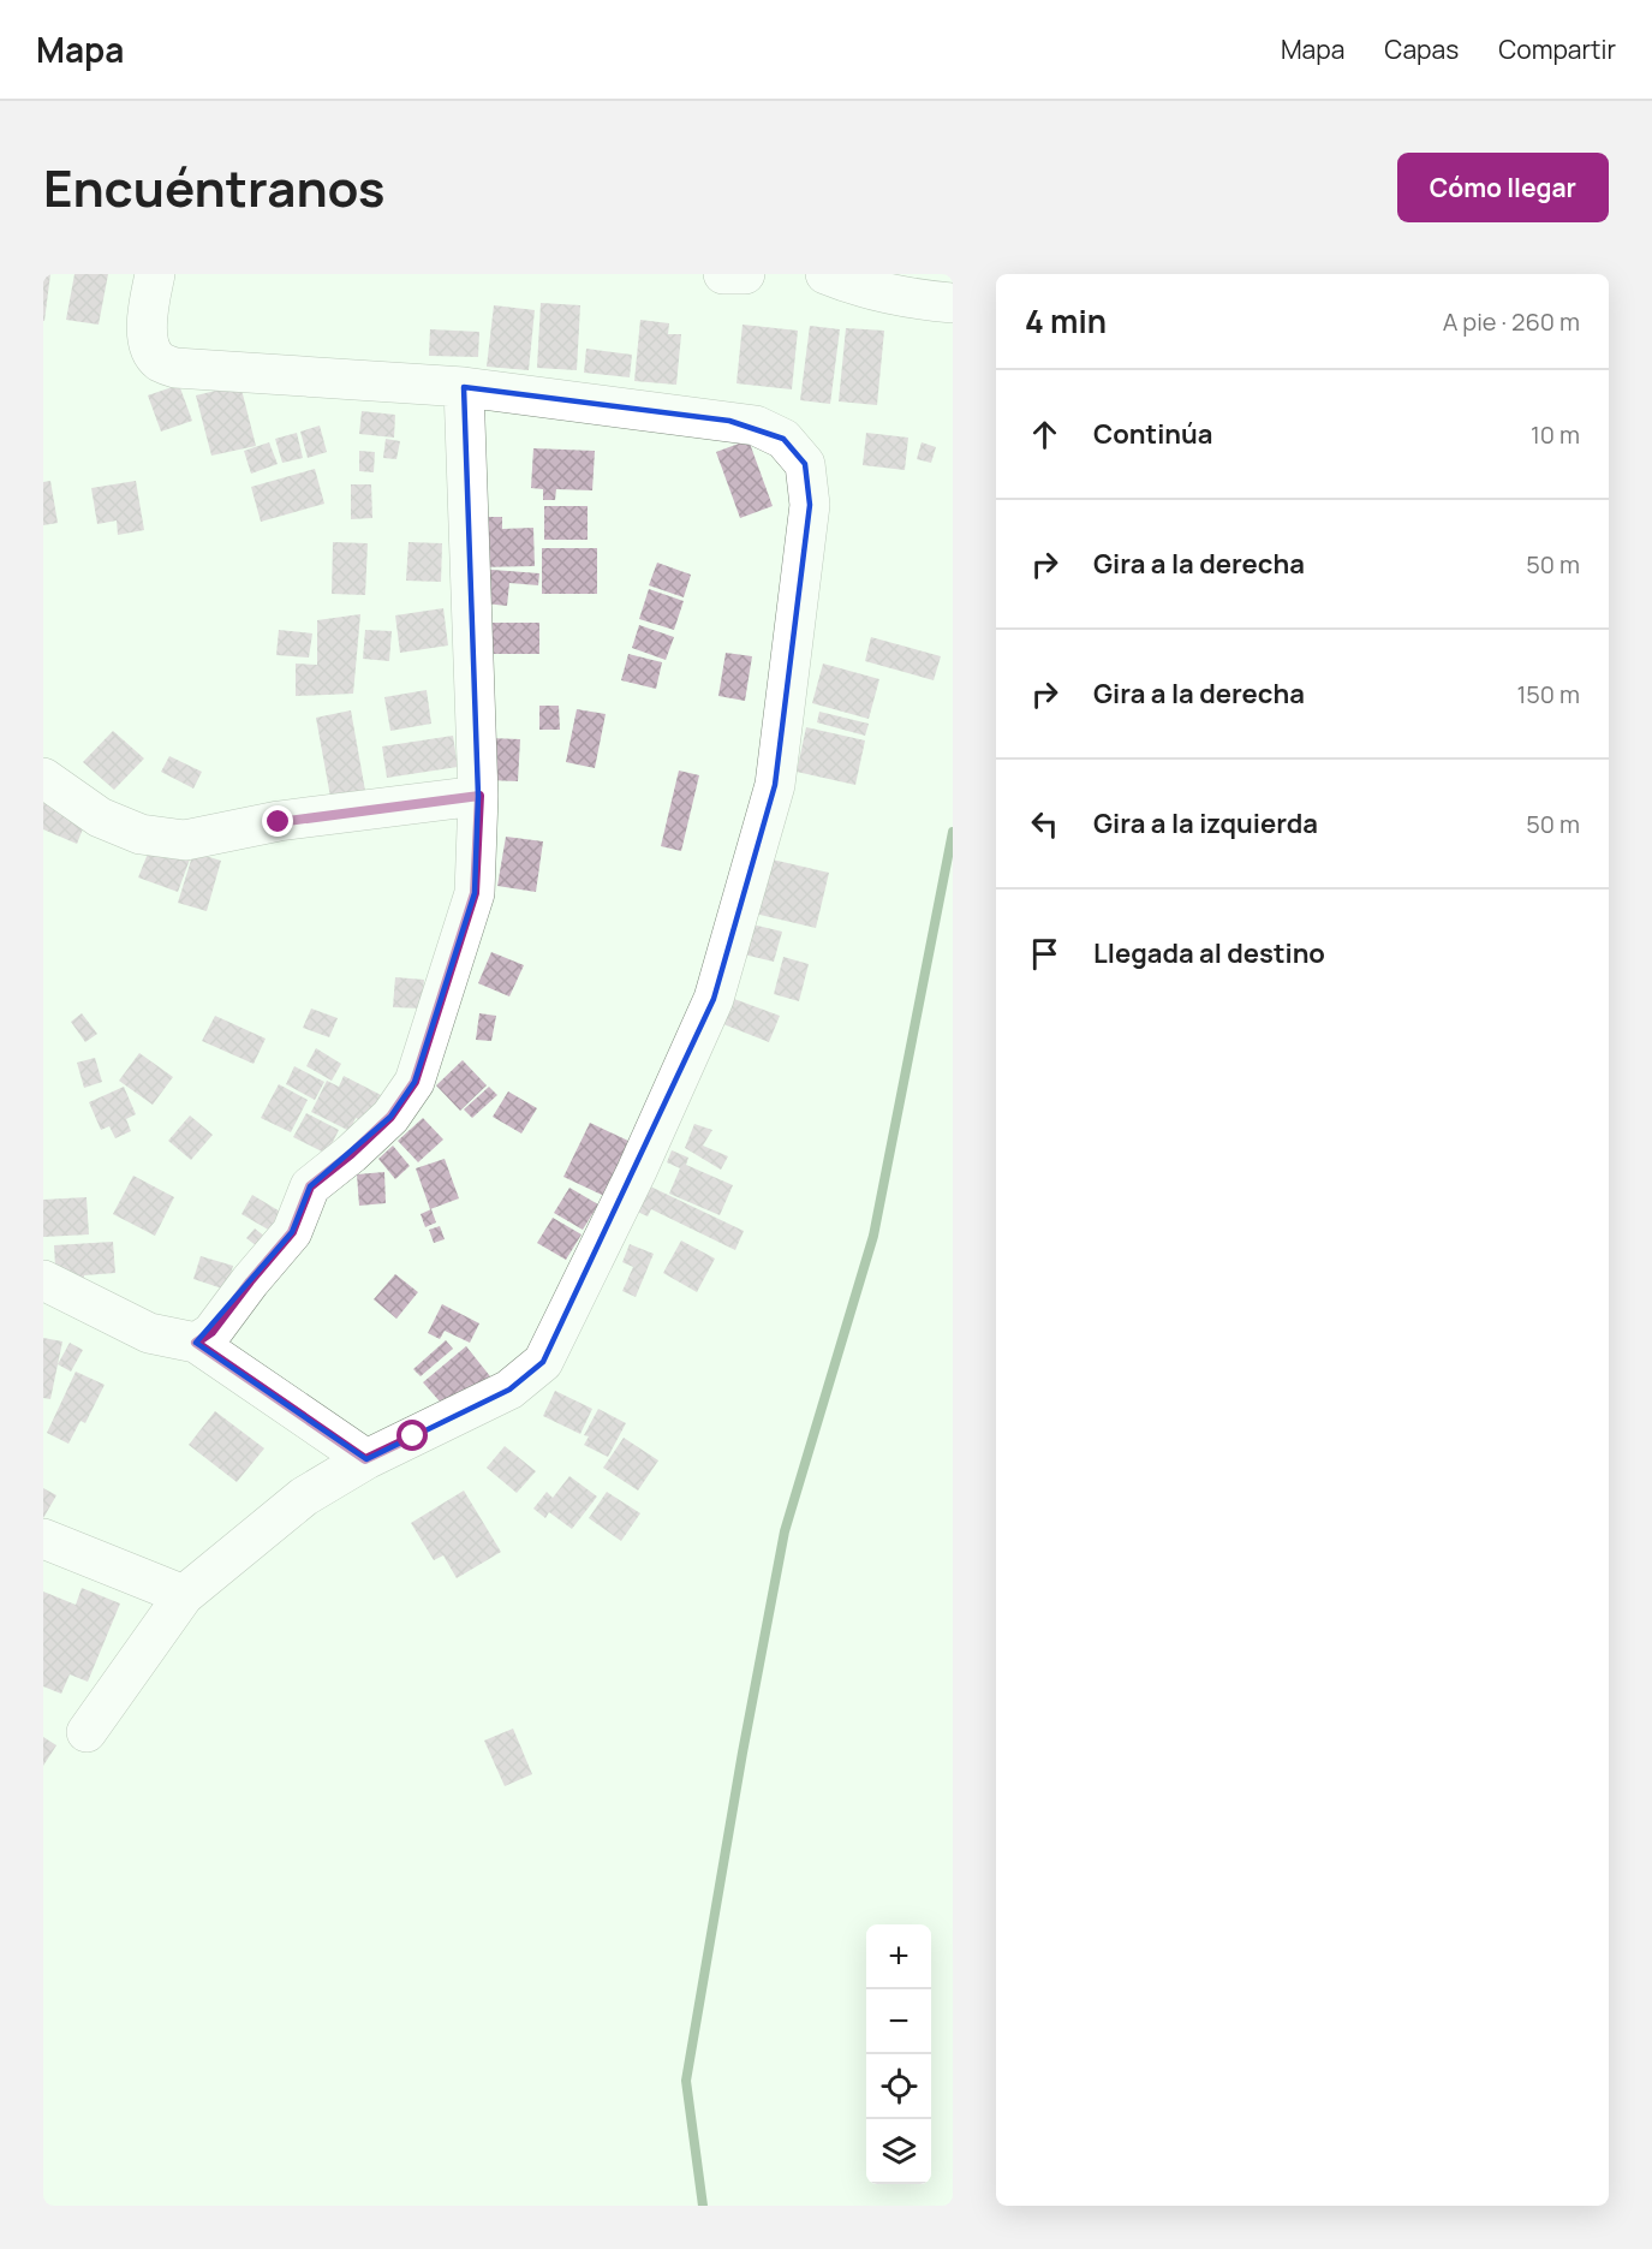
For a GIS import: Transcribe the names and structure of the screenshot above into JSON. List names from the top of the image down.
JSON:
{
  "page": {
    "header": "Mapa",
    "nav": ["Mapa", "Capas", "Compartir"],
    "title": "Encuéntranos",
    "buttons": "Cómo llegar",
    "heading": ["4 min", "A pie · 260 m"],
    "list": [
      ["Continúa", "10 m"],
      ["Gira a la derecha", "50 m"],
      ["Gira a la derecha", "150 m"],
      ["Gira a la izquierda", "50 m"],
      "Llegada al destino"
    ],
    "map_buttons": ["+", "−"]
  }
}
